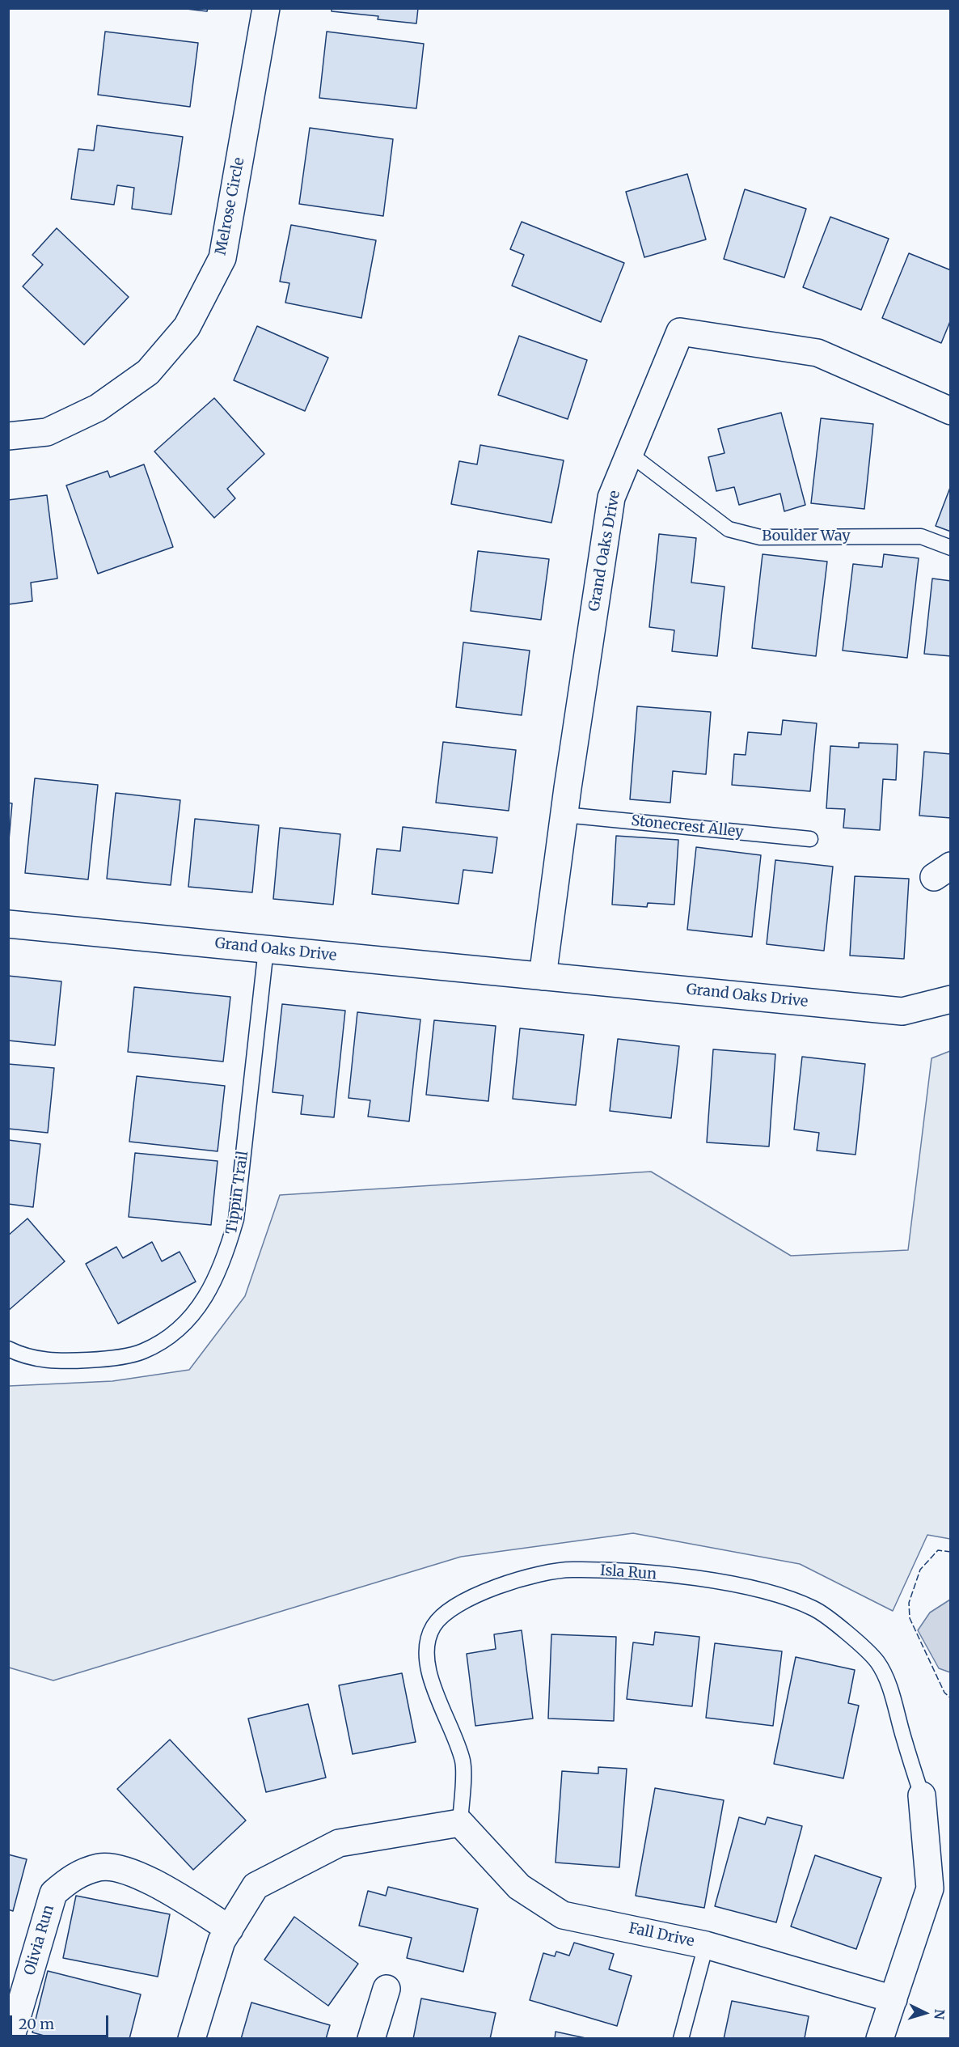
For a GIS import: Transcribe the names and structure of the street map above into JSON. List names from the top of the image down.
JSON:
{
  "streets": {
    "street": [
      "Melrose Circle",
      "Grand Oaks Drive",
      "Fall Drive",
      "Olivia Run"
    ],
    "lane": [
      "Boulder Way",
      "Stonecrest Alley",
      "Tippin Trail",
      "Isla Run"
    ]
  },
  "crossings": [
    ["Boulder Way", "Grand Oaks Drive"],
    ["Grand Oaks Drive", "Stonecrest Alley"],
    ["Grand Oaks Drive", "Tippin Trail"],
    ["Isla Run", "Fall Drive"]
  ],
  "scale_bar": "20 m",
  "north": "right"
}
